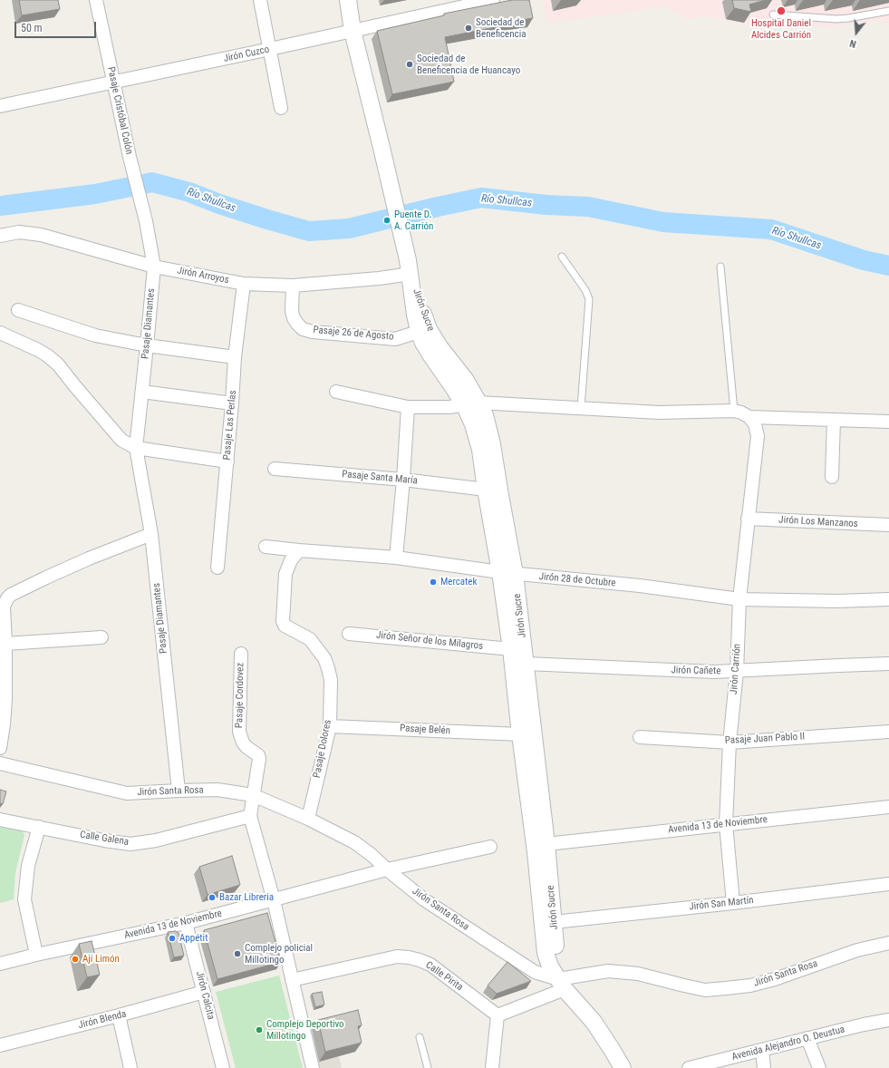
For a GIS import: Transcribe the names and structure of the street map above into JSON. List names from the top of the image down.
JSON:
{
  "streets": {
    "street": [
      "Jirón Cuzco",
      "Pasaje Cristóbal Colón",
      "Jirón Arroyos",
      "Jirón Sucre",
      "Pasaje Diamantes",
      "Pasaje 26 de Agosto",
      "Pasaje Las Perlas",
      "Pasaje Santa María",
      "Jirón Los Manzanos",
      "Jirón 28 de Octubre",
      "Jirón Señor de los Milagros",
      "Jirón Carrión",
      "Jirón Cañete",
      "Pasaje Cordovez",
      "Pasaje Belén",
      "Pasaje Juan Pablo II",
      "Pasaje Dolores",
      "Jirón Santa Rosa",
      "Avenida 13 de Noviembre",
      "Calle Galena",
      "Jirón San Martín",
      "Calle Pirita",
      "Jirón Calcita",
      "Jirón Blenda",
      "Avenida Alejandro O. Deustua"
    ]
  },
  "crossings": [
    ["Jirón Cuzco", "Pasaje Cristóbal Colón"],
    ["Jirón Cuzco", "Jirón Sucre"],
    ["Pasaje Cristóbal Colón", "Pasaje Diamantes"],
    ["Jirón Arroyos", "Jirón Sucre"],
    ["Jirón Arroyos", "Pasaje Diamantes"],
    ["Jirón Arroyos", "Pasaje 26 de Agosto"],
    ["Jirón Arroyos", "Pasaje Las Perlas"],
    ["Jirón Sucre", "Pasaje 26 de Agosto"],
    ["Jirón Sucre", "Pasaje Santa María"],
    ["Jirón Sucre", "Jirón 28 de Octubre"],
    ["Jirón Sucre", "Jirón Señor de los Milagros"],
    ["Jirón Sucre", "Jirón Cañete"],
    ["Jirón Sucre", "Pasaje Belén"],
    ["Jirón Sucre", "Jirón Santa Rosa"],
    ["Jirón Sucre", "Avenida 13 de Noviembre"],
    ["Jirón Sucre", "Jirón San Martín"],
    ["Pasaje Diamantes", "Jirón Santa Rosa"],
    ["Jirón Los Manzanos", "Jirón Carrión"],
    ["Jirón 28 de Octubre", "Jirón Carrión"],
    ["Jirón 28 de Octubre", "Pasaje Dolores"],
    ["Jirón Carrión", "Jirón Cañete"],
    ["Jirón Carrión", "Pasaje Juan Pablo II"],
    ["Jirón Carrión", "Avenida 13 de Noviembre"],
    ["Jirón Carrión", "Jirón San Martín"],
    ["Pasaje Cordovez", "Jirón Santa Rosa"],
    ["Pasaje Belén", "Pasaje Dolores"],
    ["Pasaje Dolores", "Jirón Santa Rosa"],
    ["Jirón Santa Rosa", "Avenida 13 de Noviembre"],
    ["Avenida 13 de Noviembre", "Jirón Calcita"],
    ["Jirón Calcita", "Jirón Blenda"]
  ],
  "water": ["Río Shullcas"],
  "places": [
    "Hospital Daniel Alcides Carrión",
    "Sociedad de Beneficencia",
    "Sociedad de Beneficencia de Huancayo",
    "Puente D. A. Carrión",
    "Mercatek",
    "Bazar Libreria",
    "Appétit",
    "Complejo policial Millotingo",
    "Ají Limón",
    "Complejo Deportivo Millotingo"
  ],
  "scale_bar": "50 m",
  "north": "bottom"
}
